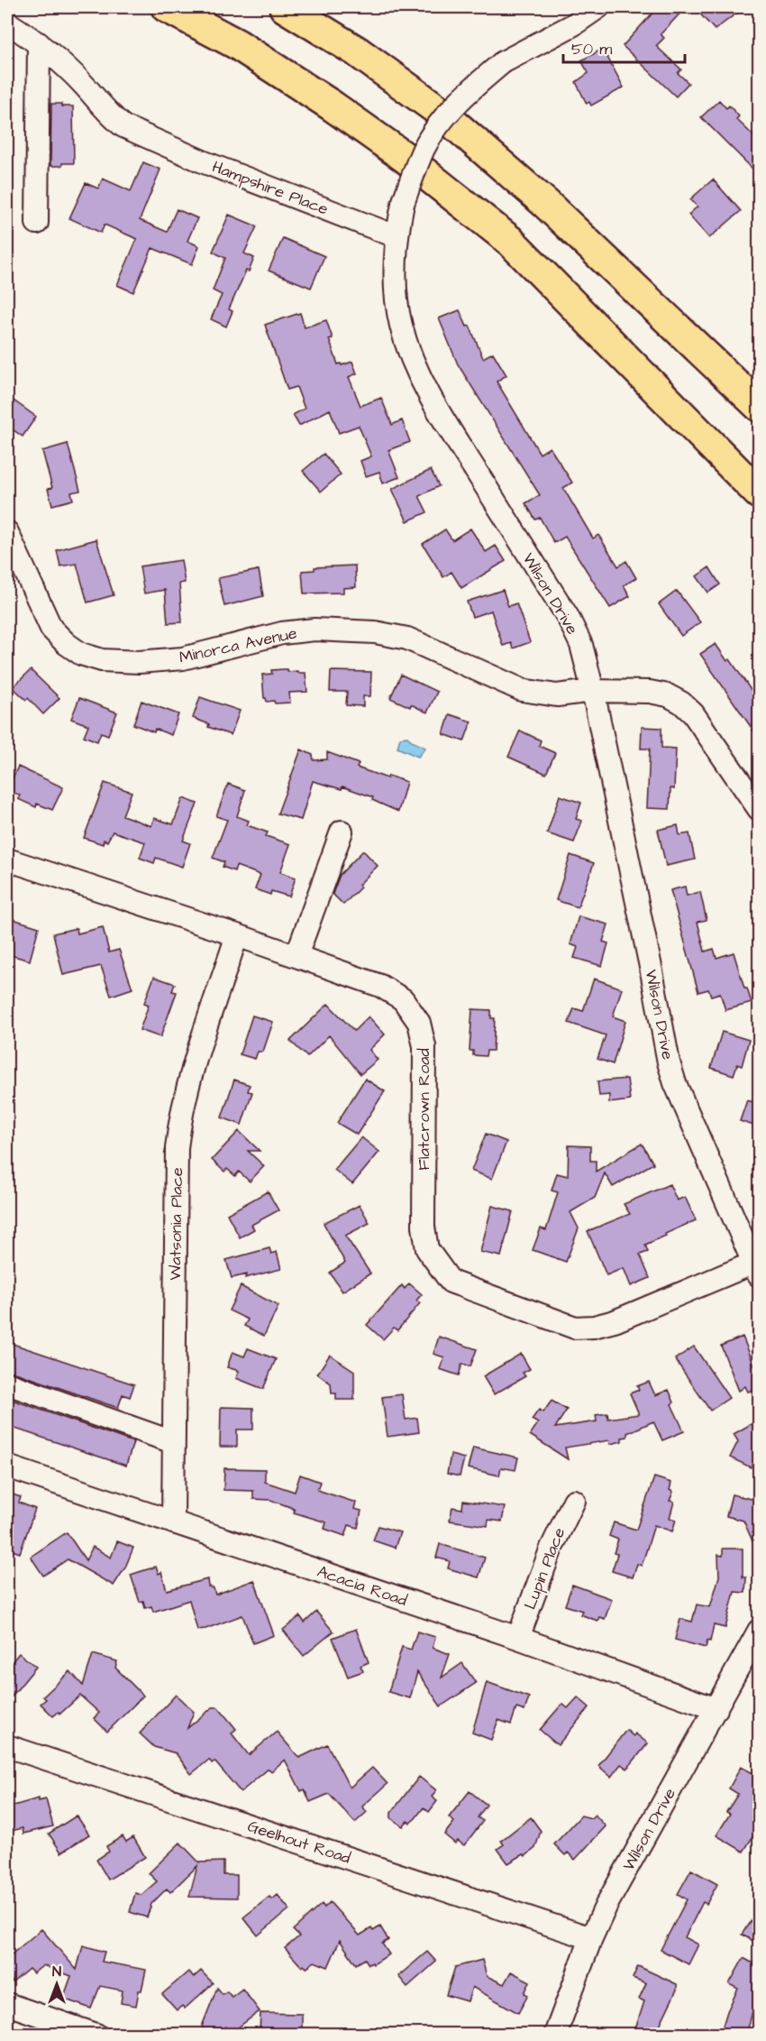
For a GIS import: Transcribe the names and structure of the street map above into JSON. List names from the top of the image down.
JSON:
{
  "streets": {
    "street": [
      "Hampshire Place",
      "Wilson Drive",
      "Minorca Avenue",
      "Flatcrown Road",
      "Watsonia Place",
      "Lupin Place",
      "Acacia Road",
      "Geelhout Road"
    ]
  },
  "crossings": [
    ["Hampshire Place", "Wilson Drive"],
    ["Wilson Drive", "Minorca Avenue"],
    ["Wilson Drive", "Flatcrown Road"],
    ["Wilson Drive", "Acacia Road"],
    ["Wilson Drive", "Geelhout Road"],
    ["Flatcrown Road", "Watsonia Place"],
    ["Watsonia Place", "Acacia Road"],
    ["Lupin Place", "Acacia Road"]
  ],
  "scale_bar": "50 m",
  "north": "top"
}
